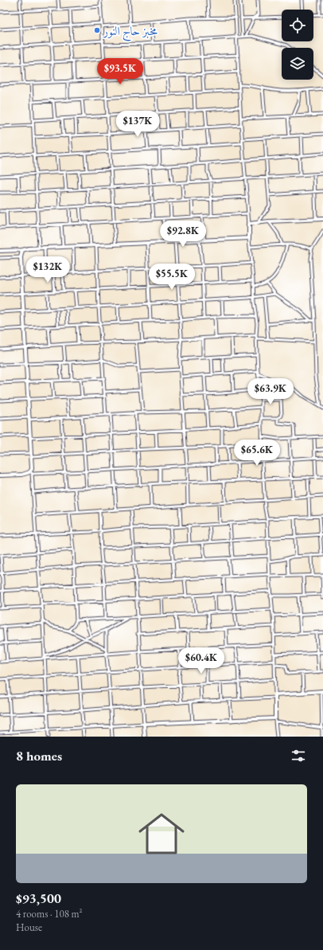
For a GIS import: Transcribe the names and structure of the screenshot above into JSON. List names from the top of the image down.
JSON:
{
  "places": ["مخبز حاج النور"],
  "page": {
    "price": [
      "$93.5K",
      "$137K",
      "$92.8K",
      "$132K",
      "$55.5K",
      "$63.9K",
      "$65.6K",
      "$60.4K"
    ],
    "heading": "8 homes",
    "list": [
      {
        "name": "$93,500",
        "note": "4 rooms · 108 m² · House"
      }
    ]
  }
}
